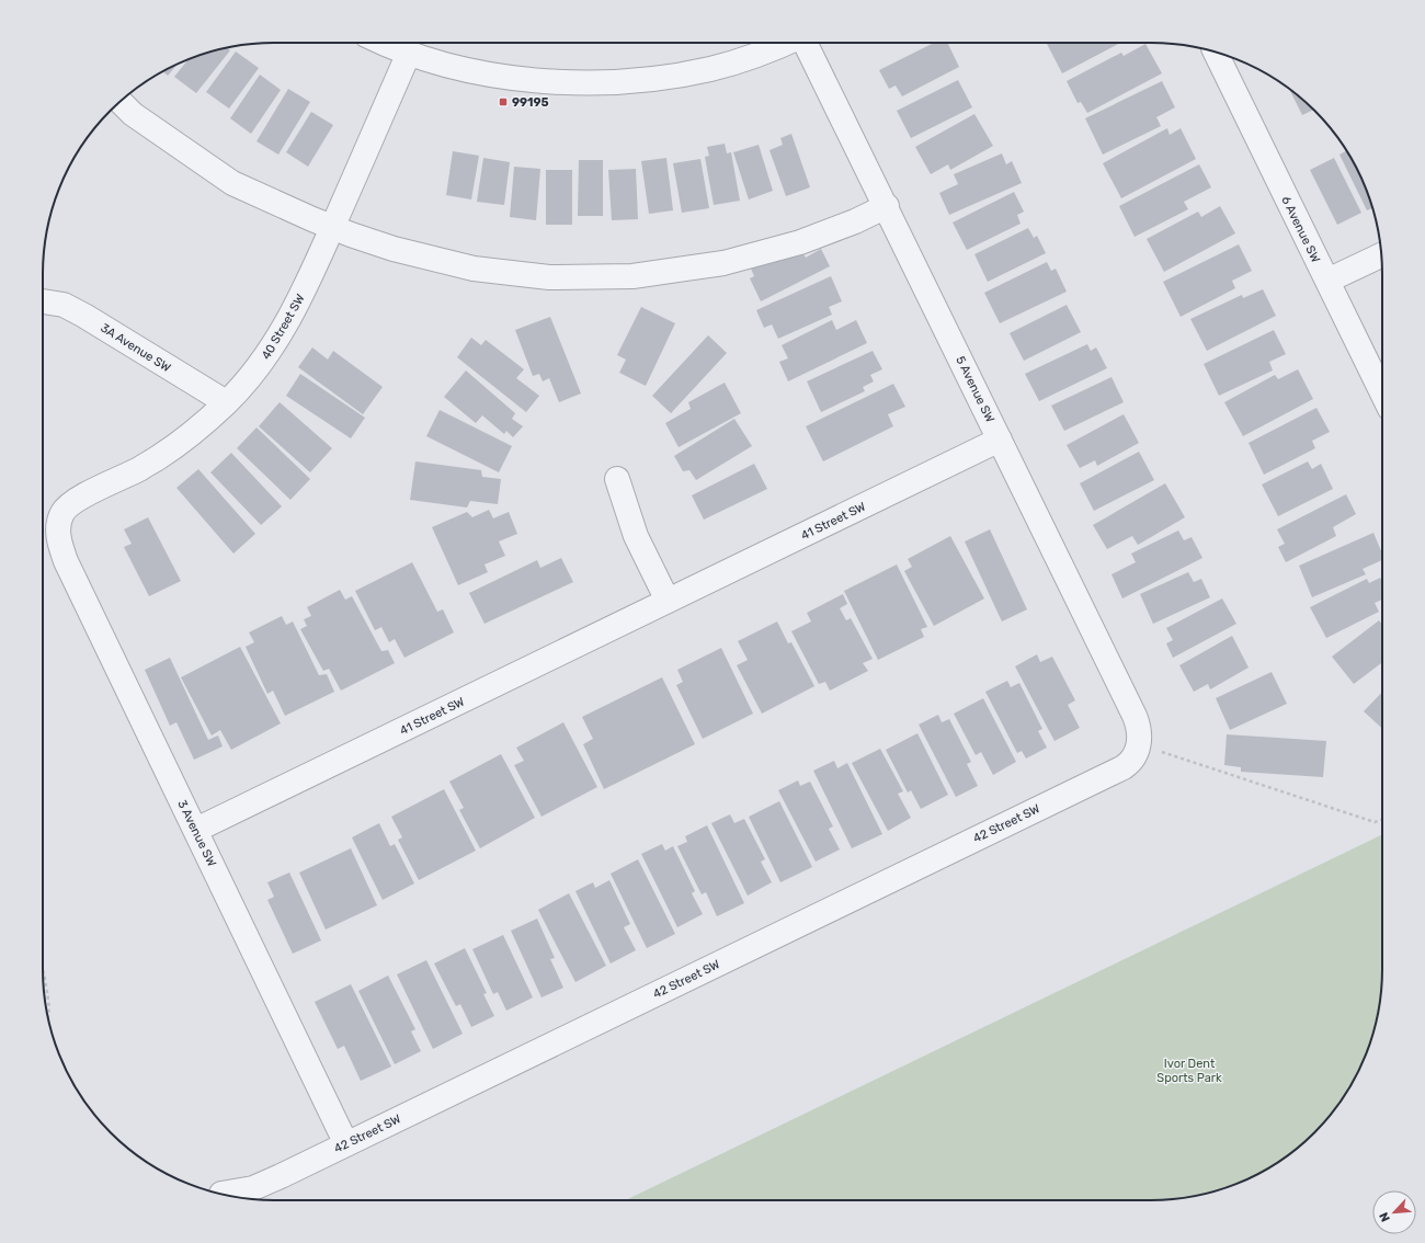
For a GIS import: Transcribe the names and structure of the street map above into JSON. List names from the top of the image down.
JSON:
{
  "streets": {
    "street": [
      "6 Avenue SW",
      "40 Street SW",
      "3A Avenue SW",
      "5 Avenue SW",
      "41 Street SW",
      "42 Street SW",
      "3 Avenue SW"
    ]
  },
  "crossings": [
    ["40 Street SW", "3A Avenue SW"],
    ["40 Street SW", "3 Avenue SW"],
    ["5 Avenue SW", "41 Street SW"],
    ["5 Avenue SW", "42 Street SW"],
    ["41 Street SW", "3 Avenue SW"],
    ["42 Street SW", "3 Avenue SW"]
  ],
  "parks": ["Ivor Dent Sports Park"],
  "places": {
    "transit": ["99195"]
  },
  "north": "bottom left"
}
